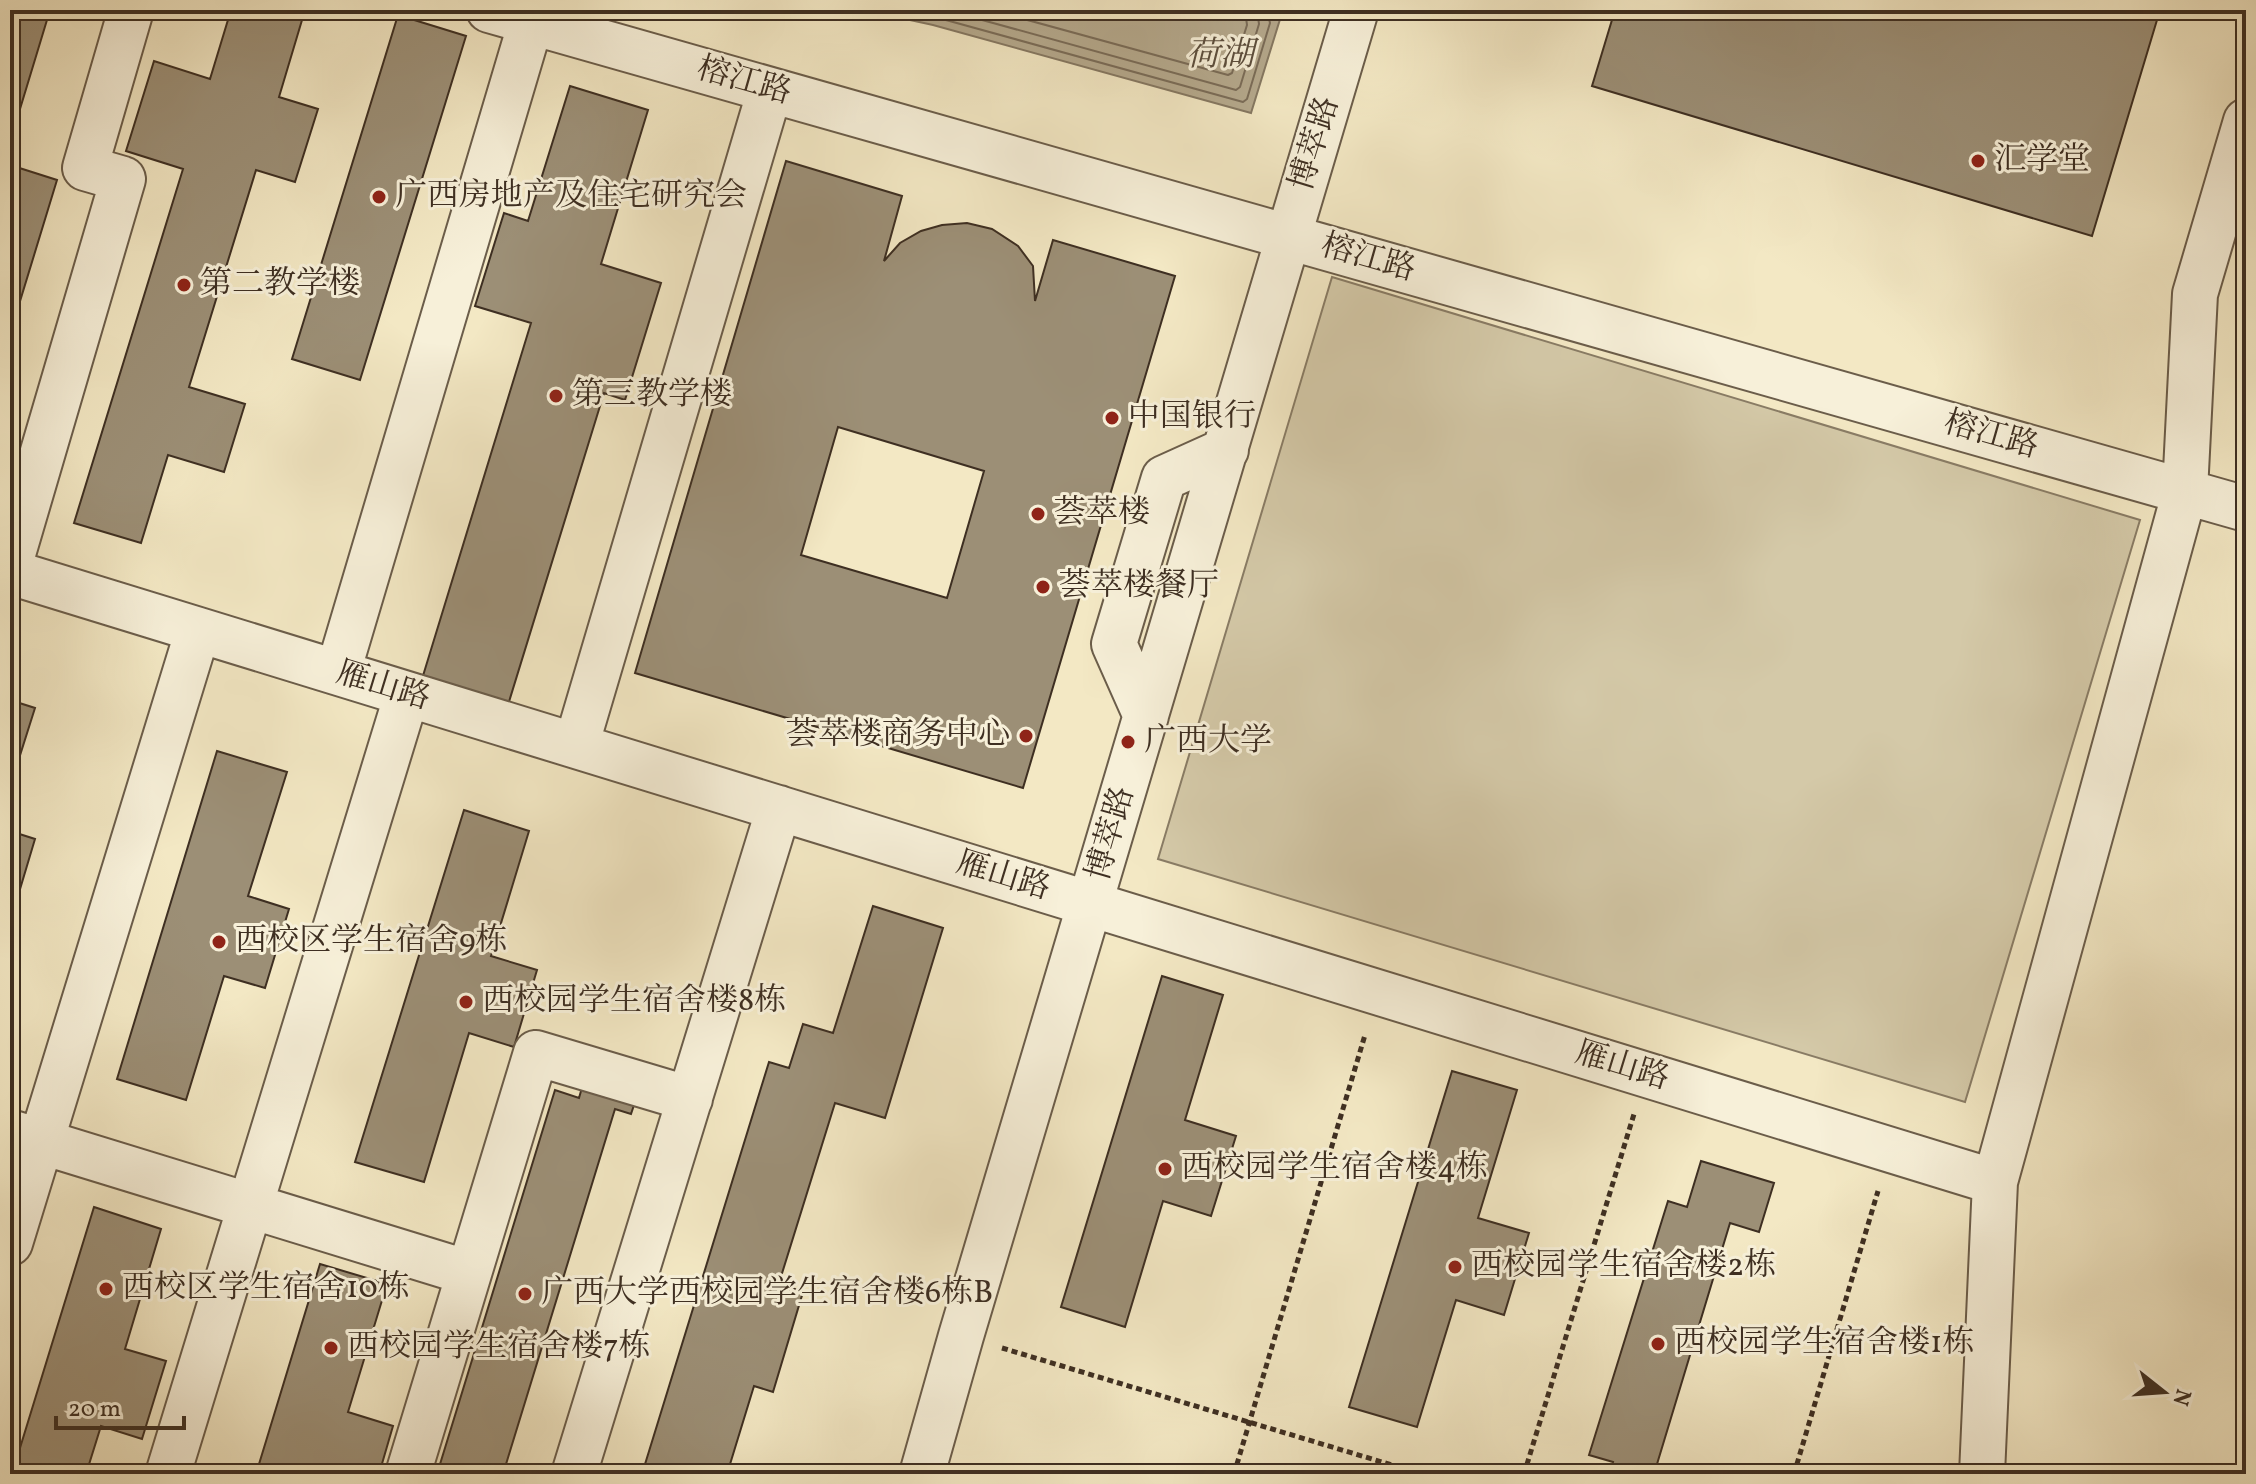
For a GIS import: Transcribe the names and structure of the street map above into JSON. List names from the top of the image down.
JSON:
{
  "streets": {
    "street": ["榕江路", "博萃路", "雁山路"]
  },
  "crossings": [
    ["榕江路", "博萃路"],
    ["博萃路", "雁山路"]
  ],
  "water": ["荷湖"],
  "places": [
    "汇学堂",
    "广西房地产及住宅研究会",
    "第二教学楼",
    "第三教学楼",
    "中国银行",
    "荟萃楼",
    "荟萃楼餐厅",
    "荟萃楼商务中心",
    "广西大学",
    "西校区学生宿舍9栋",
    "西校园学生宿舍楼8栋",
    "西校园学生宿舍楼4栋",
    "西校园学生宿舍楼2栋",
    "西校区学生宿舍10栋",
    "广西大学西校园学生宿舍楼6栋B",
    "西校园学生宿舍楼1栋",
    "西校园学生宿舍楼7栋"
  ],
  "scale_bar": "20 m",
  "north": "right"
}
